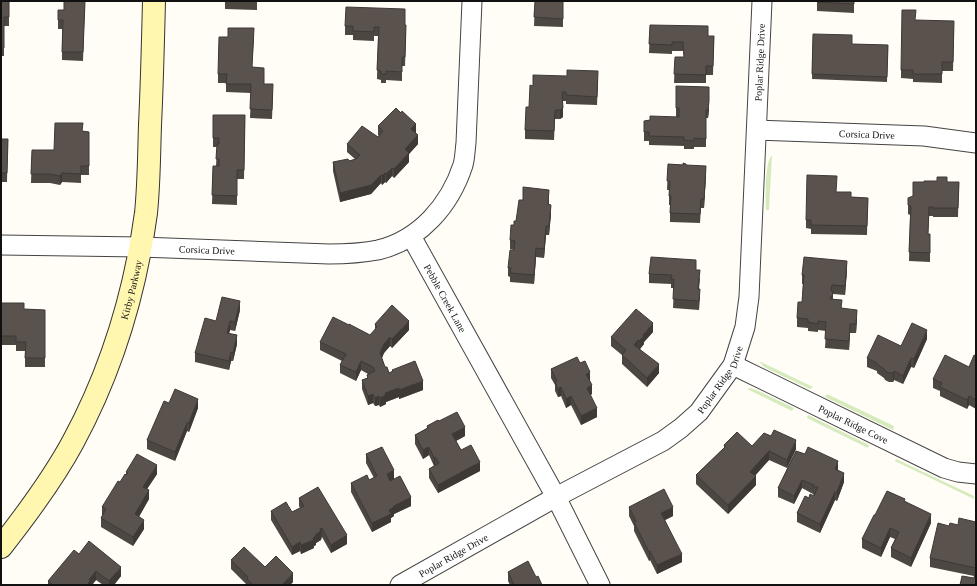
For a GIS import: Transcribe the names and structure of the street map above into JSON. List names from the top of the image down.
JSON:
{
  "streets": {
    "main road": ["Kirby Parkway"],
    "street": [
      "Poplar Ridge Drive",
      "Corsica Drive",
      "Pebble Creek Lane",
      "Poplar Ridge Cove"
    ]
  },
  "crossings": [
    ["Poplar Ridge Drive", "Corsica Drive"],
    ["Poplar Ridge Drive", "Pebble Creek Lane"],
    ["Poplar Ridge Drive", "Poplar Ridge Cove"],
    ["Corsica Drive", "Kirby Parkway"],
    ["Corsica Drive", "Pebble Creek Lane"]
  ]
}
